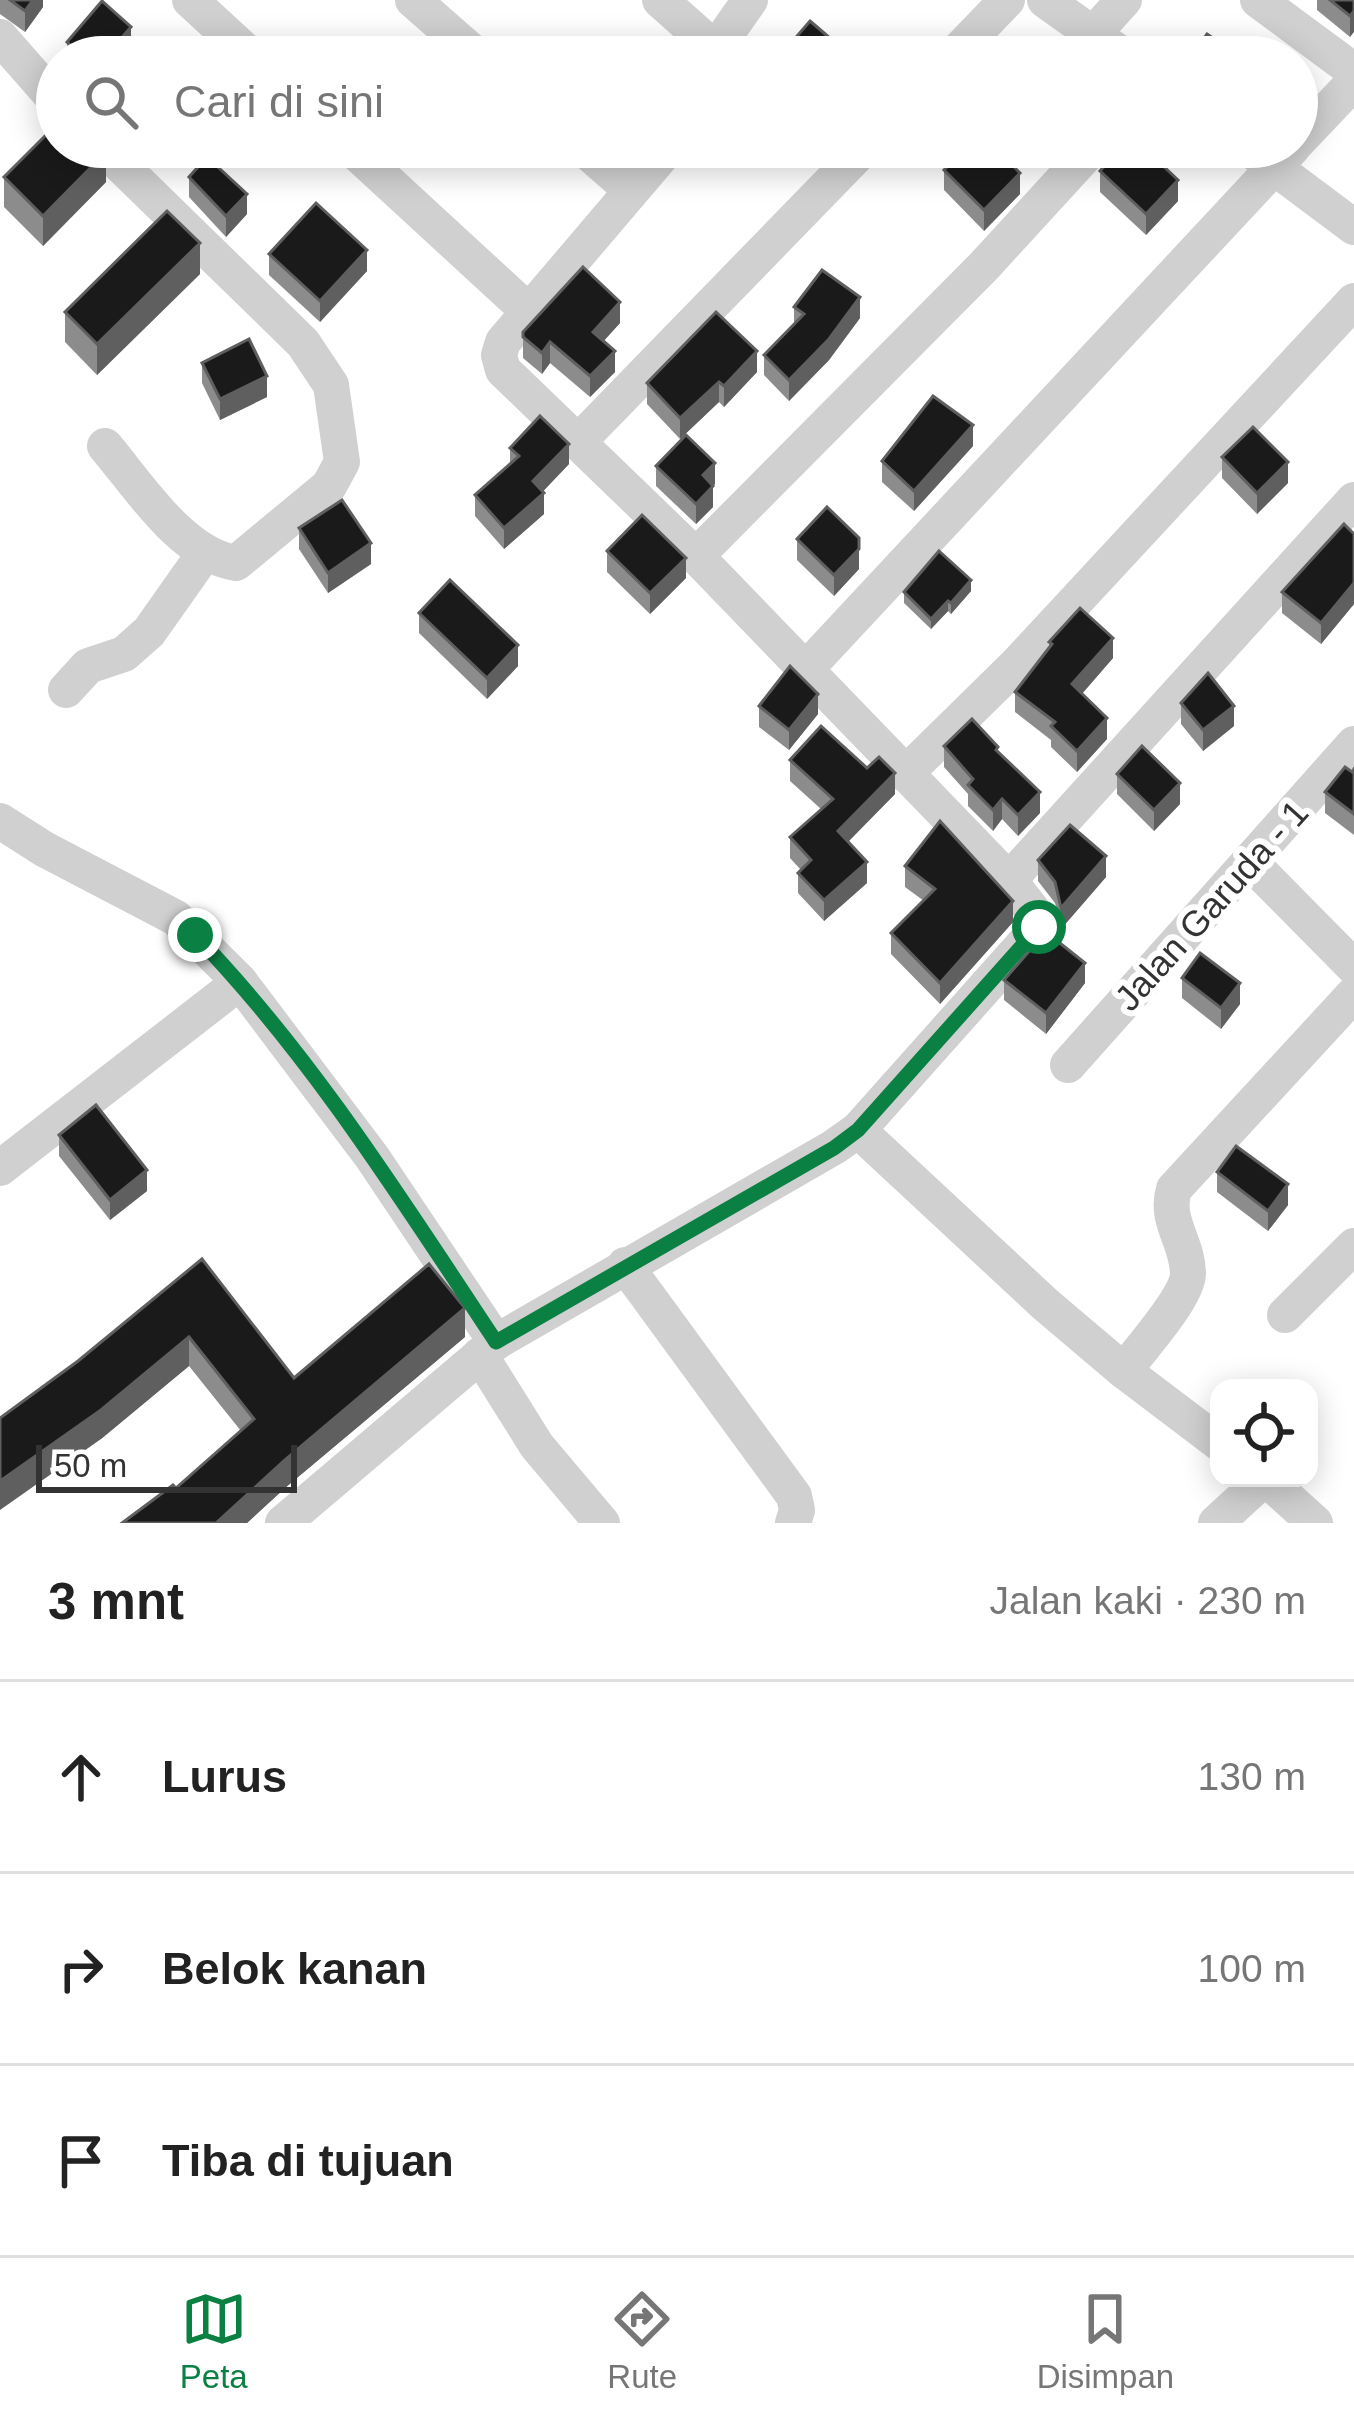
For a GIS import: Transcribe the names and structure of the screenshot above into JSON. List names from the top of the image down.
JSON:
{
  "streets": {
    "street": ["Jalan Garuda - 1"]
  },
  "scale_bar": "50 m",
  "page": {
    "search": "Cari di sini",
    "scale": "50 m",
    "heading": ["3 mnt", "Jalan kaki · 230 m"],
    "list": [
      ["Lurus", "130 m"],
      ["Belok kanan", "100 m"],
      "Tiba di tujuan"
    ],
    "nav": ["Peta", "Rute", "Disimpan"]
  }
}
